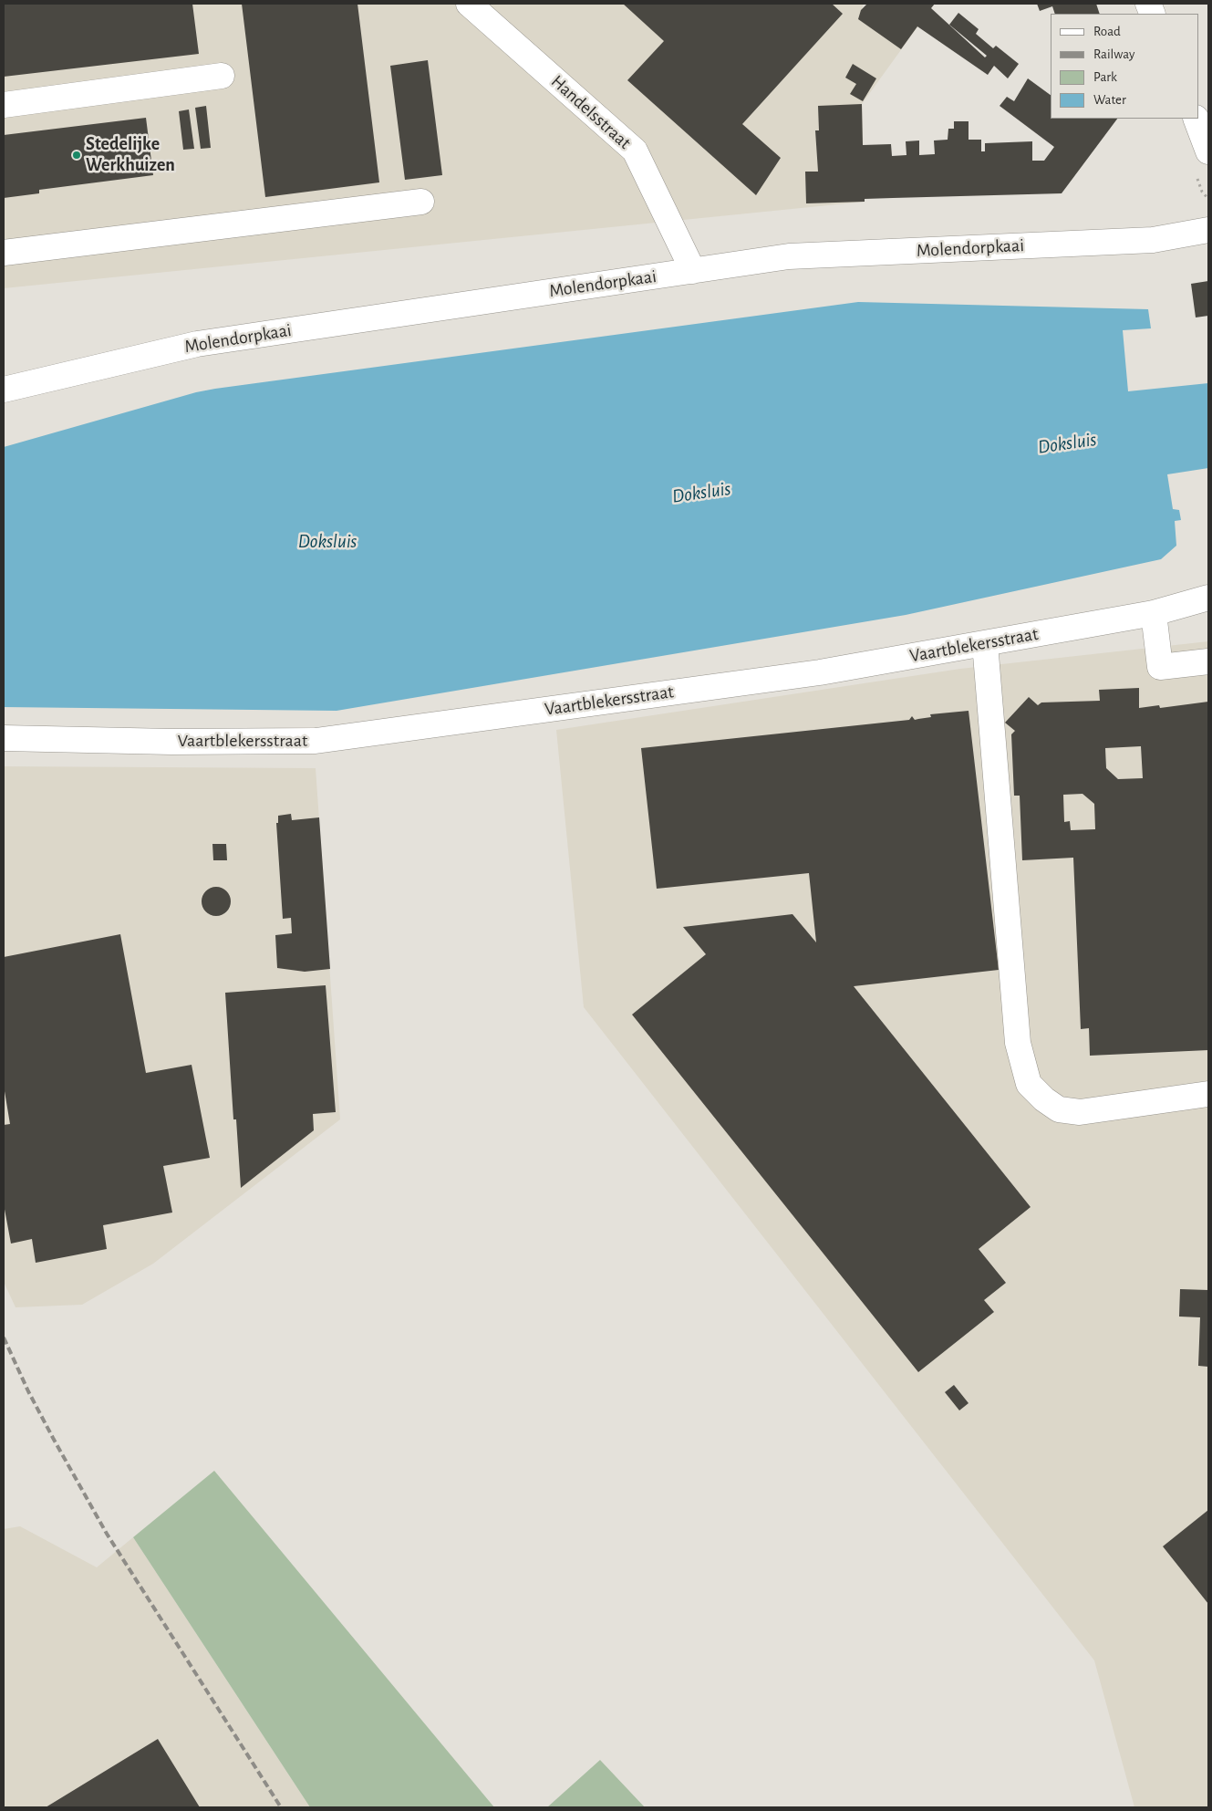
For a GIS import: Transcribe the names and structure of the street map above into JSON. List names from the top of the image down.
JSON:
{
  "streets": {
    "street": ["Handelsstraat", "Molendorpkaai", "Vaartblekersstraat"]
  },
  "crossings": [
    ["Handelsstraat", "Molendorpkaai"]
  ],
  "water": ["Doksluis"],
  "places": ["Stedelijke Werkhuizen"],
  "legend": [
    "Road",
    "Railway",
    "Park",
    "Water"
  ]
}
